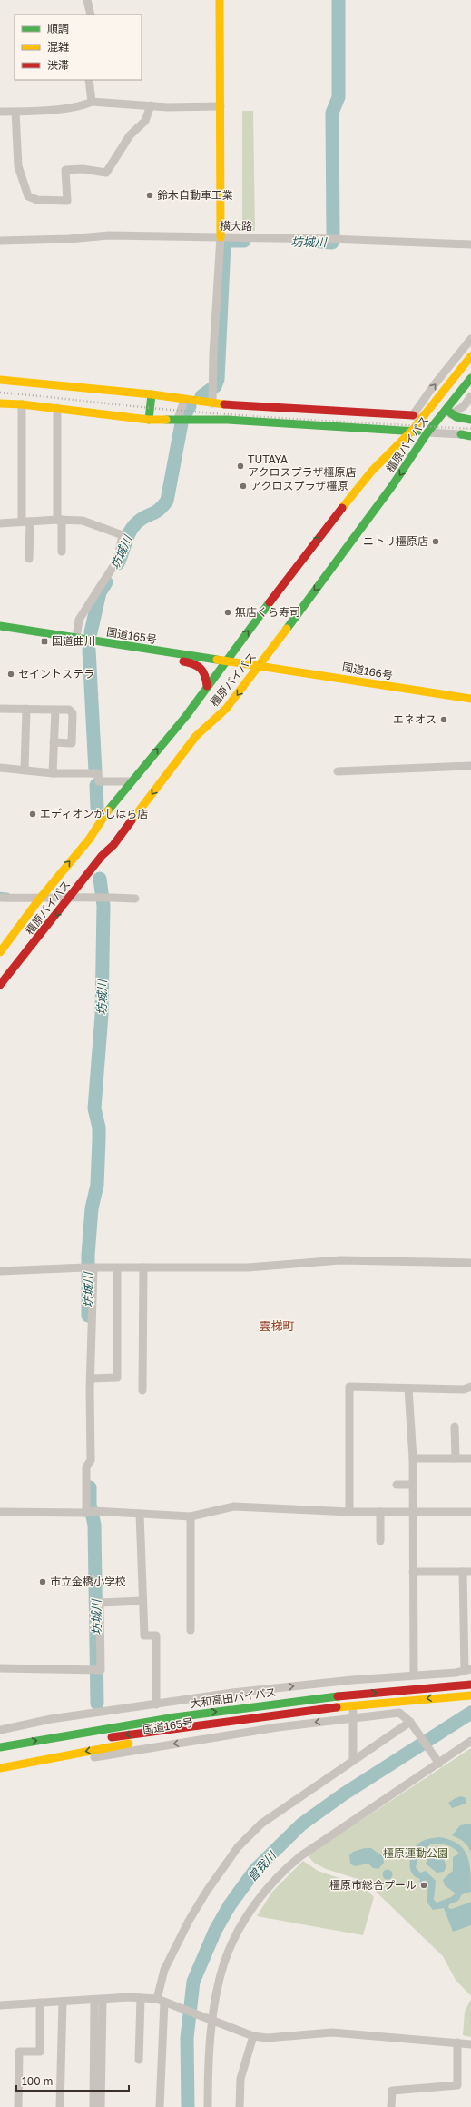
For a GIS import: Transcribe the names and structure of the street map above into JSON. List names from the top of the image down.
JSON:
{
  "streets": {
    "main road": [
      "橿原バイパス",
      "国道165号",
      "国道166号",
      "大和高田バイパス"
    ],
    "street": ["横大路"]
  },
  "crossings": [
    ["橿原バイパス", "国道165号"],
    ["橿原バイパス", "国道166号"],
    ["国道165号", "国道166号"],
    ["国道165号", "大和高田バイパス"]
  ],
  "districts": ["雲梯町"],
  "water": ["坊城川", "曽我川"],
  "parks": ["橿原運動公園"],
  "places": {
    "other": [
      "鈴木自動車工業",
      "TUTAYA アクロスプラザ橿原店",
      "アクロスプラザ橿原",
      "ニトリ橿原店",
      "無店くら寿司",
      "セイントステラ",
      "エネオス",
      "エディオンかしはら店",
      "市立金橋小学校",
      "橿原市総合プール"
    ],
    "transit": ["国道曲川"]
  },
  "legend": ["順調", "混雑", "渋滞"],
  "scale_bar": "100 m"
}
